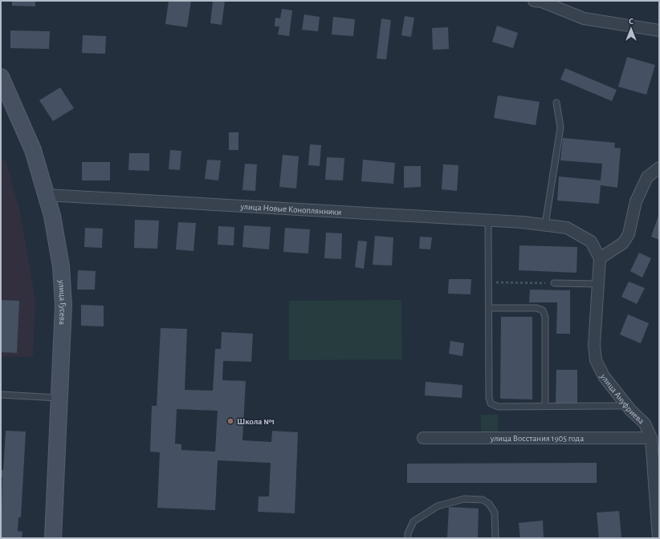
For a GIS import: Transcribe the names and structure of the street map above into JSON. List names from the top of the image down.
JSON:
{
  "streets": {
    "main road": ["улица Гусева"],
    "street": ["улица Новые Коноплянники", "улица Ануфриева", "улица Восстания 1905 года"]
  },
  "crossings": [
    ["улица Новые Коноплянники", "улица Гусева"],
    ["улица Новые Коноплянники", "улица Ануфриева"],
    ["улица Ануфриева", "улица Восстания 1905 года"]
  ],
  "places": ["Школа №1"],
  "north": "top"
}
